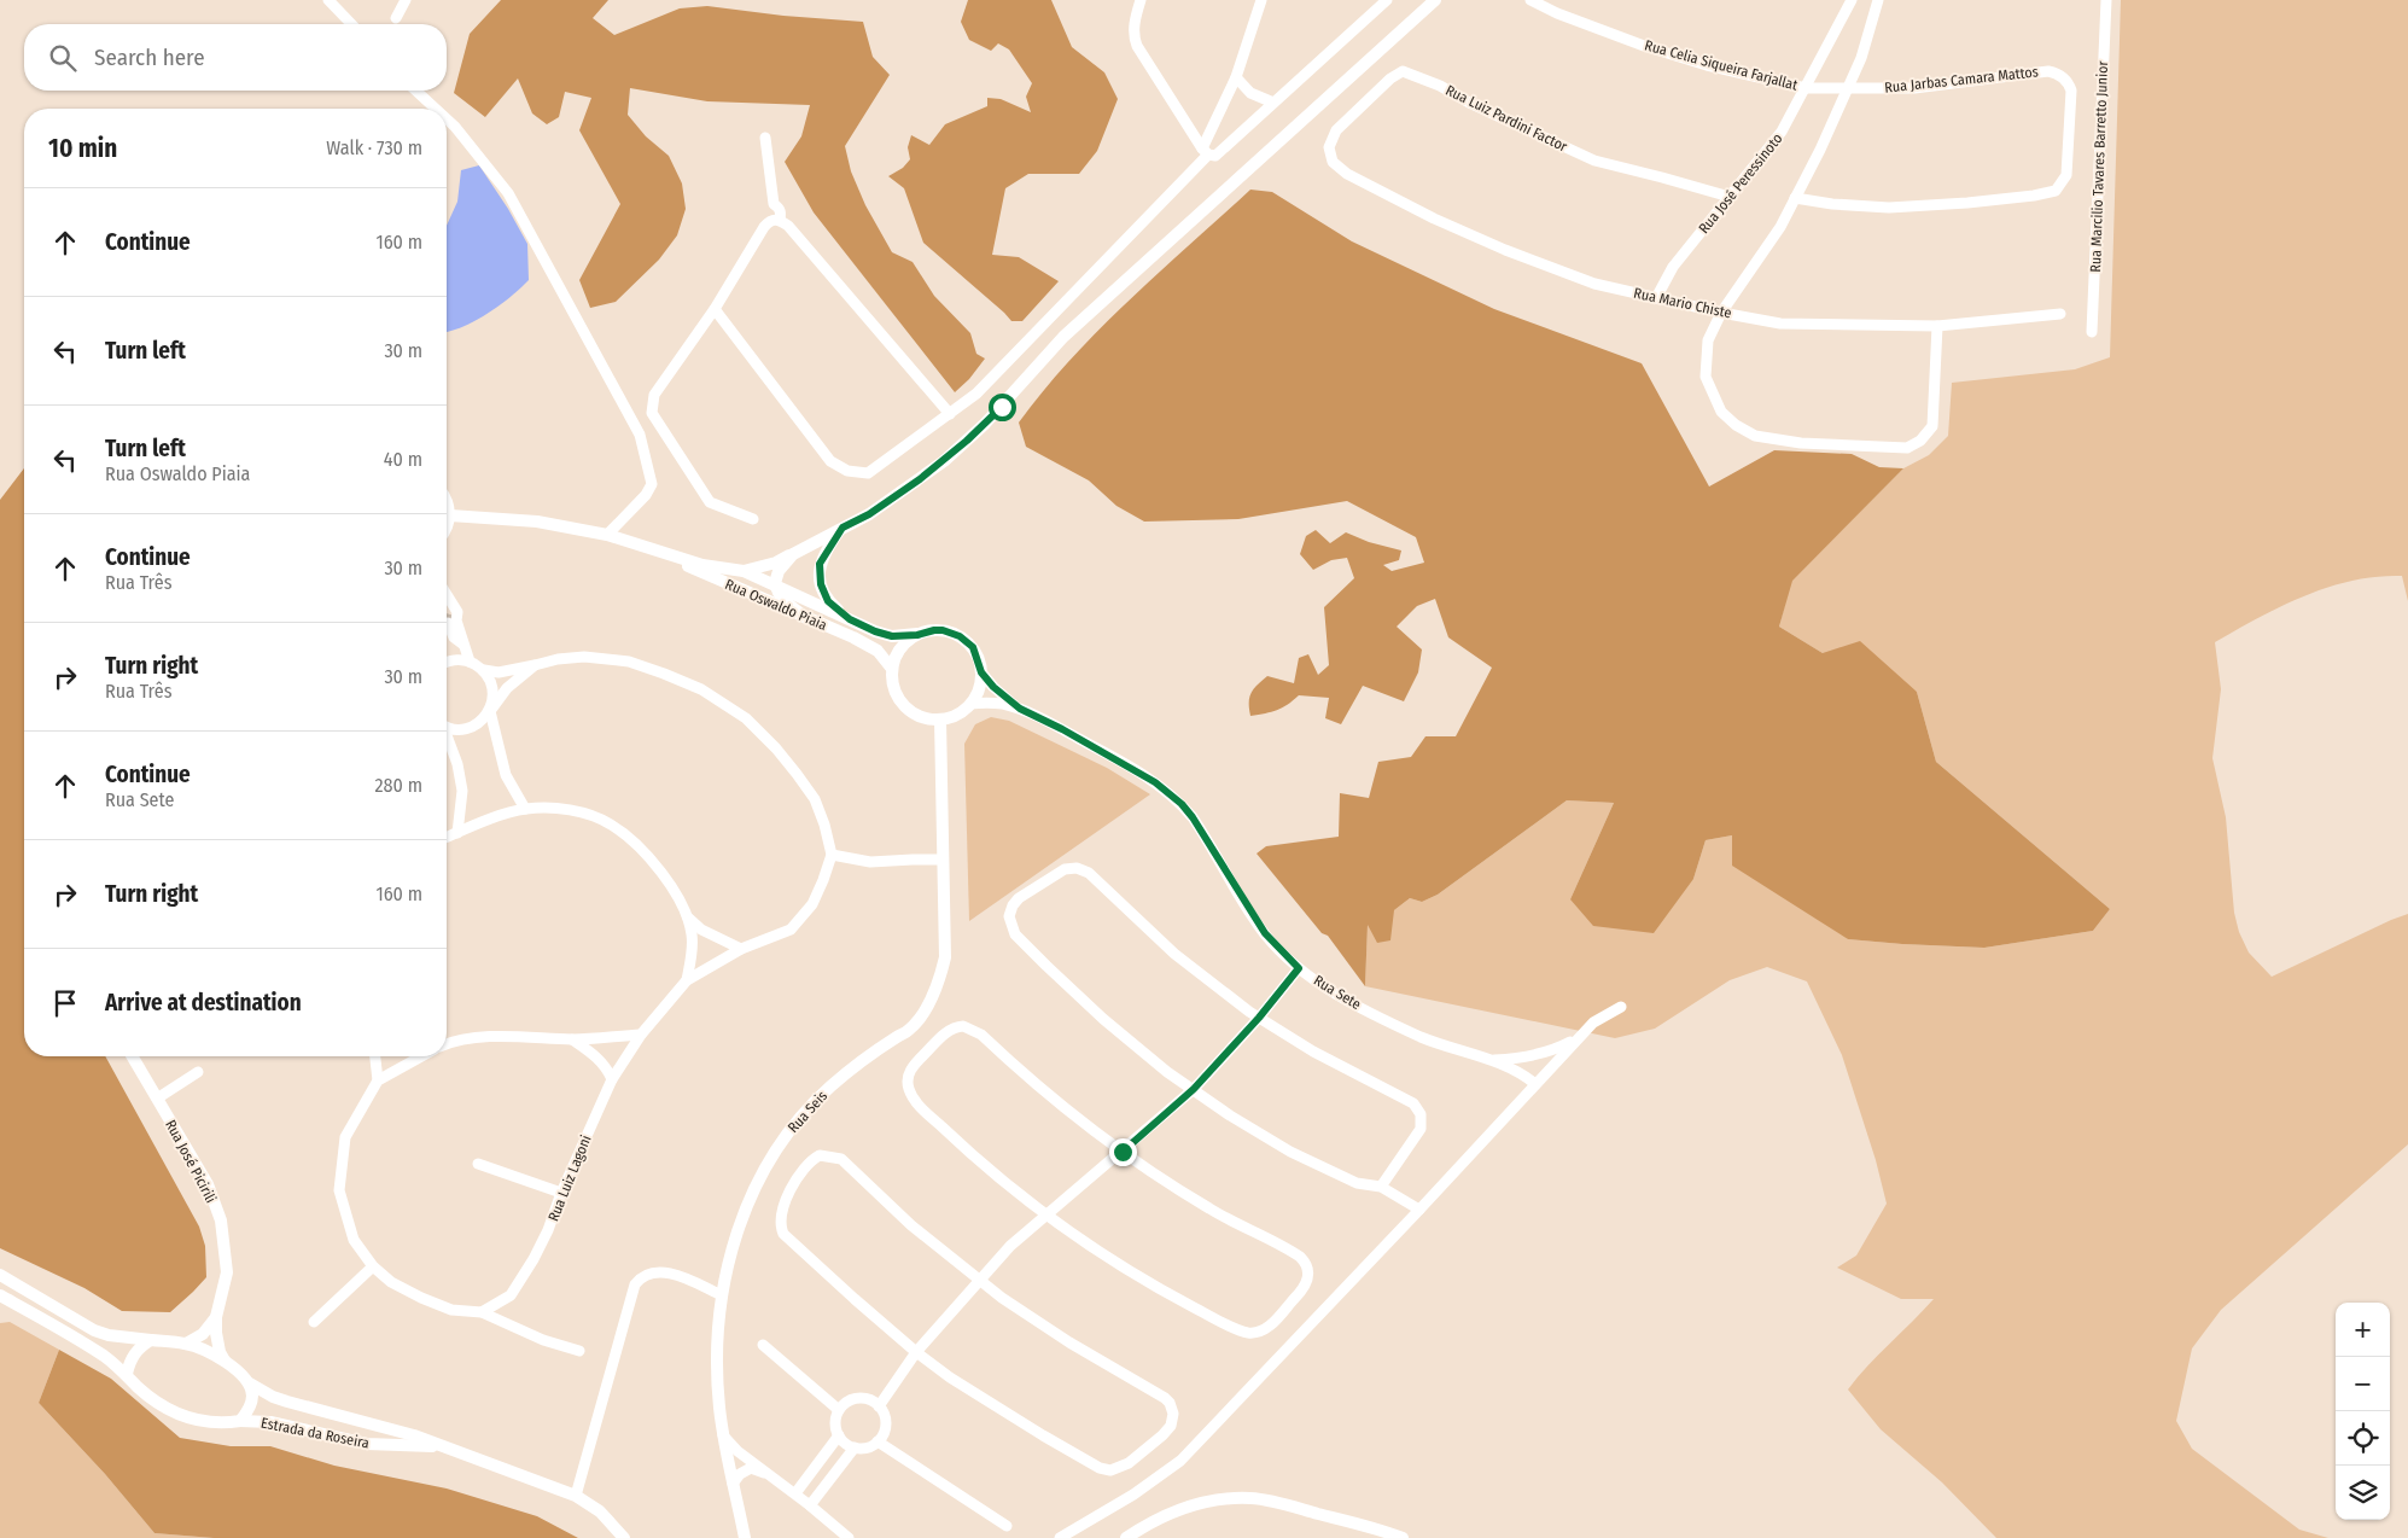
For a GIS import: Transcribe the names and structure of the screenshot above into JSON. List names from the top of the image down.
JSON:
{
  "streets": {
    "street": [
      "Rua Celia Siqueira Farjallat",
      "Rua Jarbas Camara Mattos",
      "Rua Luiz Pardini Factor",
      "Rua Marcilio Tavares Barretto Junior",
      "Rua José Peressinoto",
      "Rua Mario Chiste",
      "Rua Oswaldo Piaia",
      "Rua Sete",
      "Rua Seis",
      "Rua José Picirili",
      "Rua Luiz Lagoni",
      "Estrada da Roseira"
    ]
  },
  "crossings": [
    ["Rua Celia Siqueira Farjallat", "Rua Jarbas Camara Mattos"],
    ["Rua Celia Siqueira Farjallat", "Rua José Peressinoto"],
    ["Rua Luiz Pardini Factor", "Rua José Peressinoto"],
    ["Rua Luiz Pardini Factor", "Rua Mario Chiste"],
    ["Rua José Peressinoto", "Rua Mario Chiste"],
    ["Rua Oswaldo Piaia", "Rua Sete"],
    ["Rua Oswaldo Piaia", "Rua Seis"],
    ["Rua Sete", "Rua Seis"],
    ["Rua José Picirili", "Estrada da Roseira"]
  ],
  "page": {
    "search": "Search here",
    "heading": ["10 min", "Walk · 730 m"],
    "list": [
      ["Continue", "160 m"],
      ["Turn left", "30 m"],
      ["Turn left", "Rua Oswaldo Piaia", "40 m"],
      ["Continue", "Rua Três", "30 m"],
      ["Turn right", "Rua Três", "30 m"],
      ["Continue", "Rua Sete", "280 m"],
      ["Turn right", "160 m"],
      "Arrive at destination"
    ],
    "map_buttons": ["+", "−"]
  }
}
